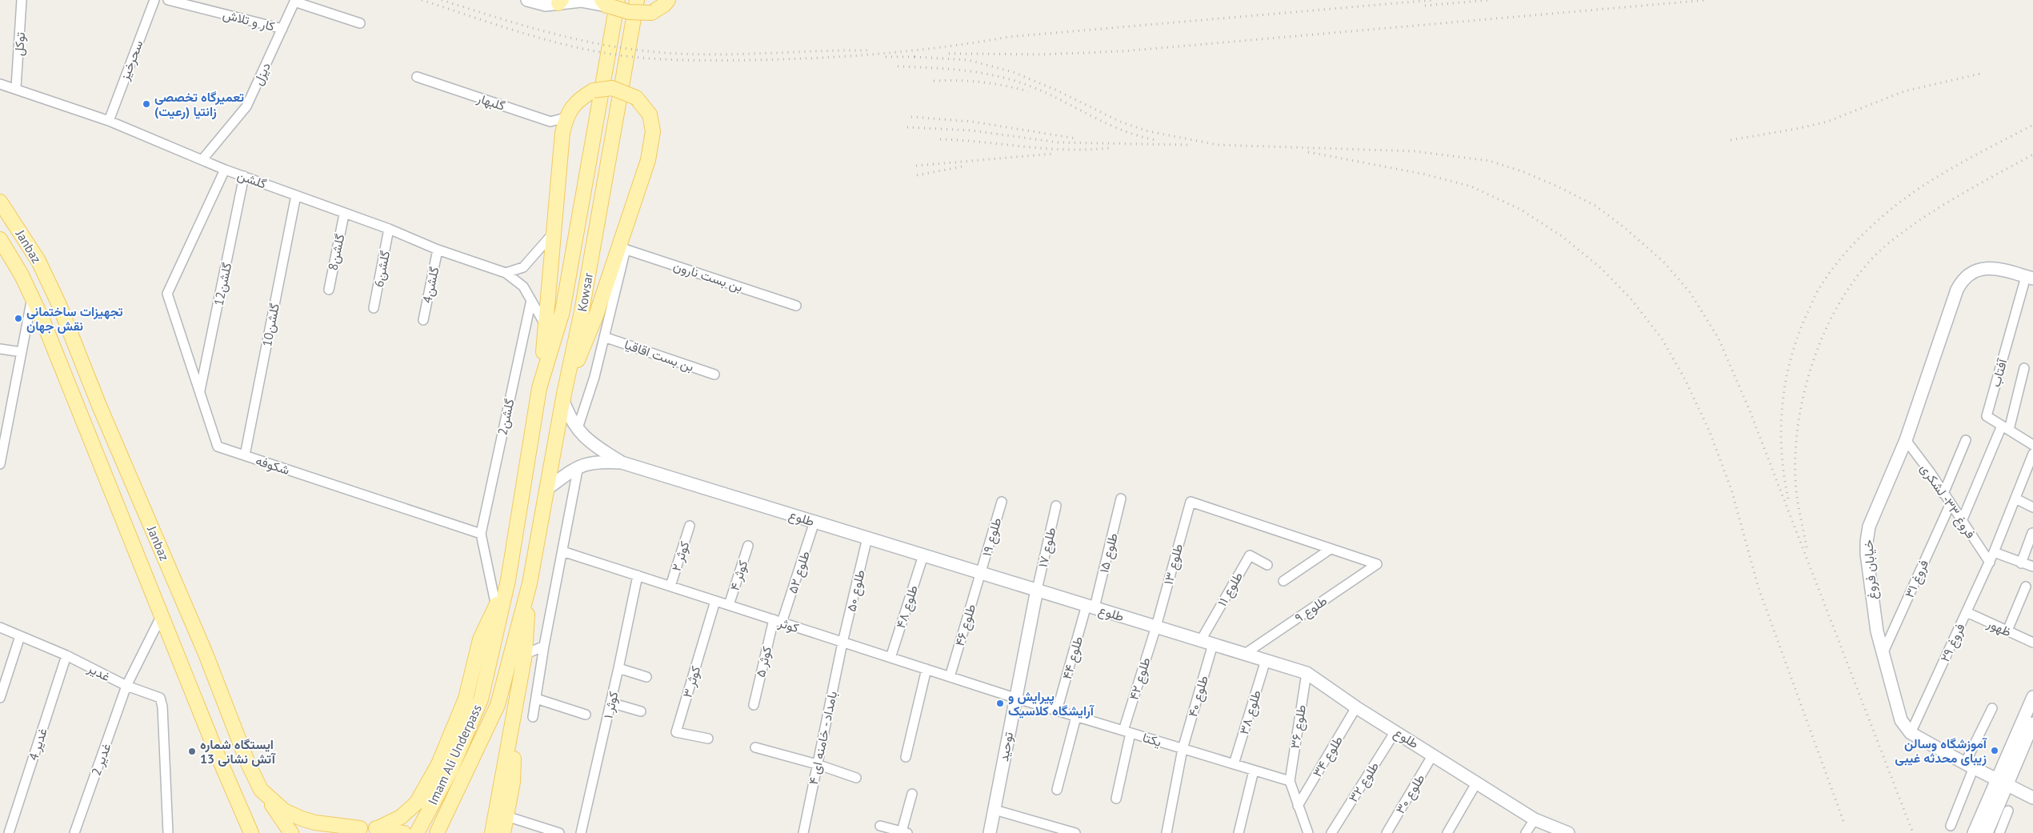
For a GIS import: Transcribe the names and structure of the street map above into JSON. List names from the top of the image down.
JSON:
{
  "streets": {
    "main road": ["Janbaz", "Kowsar", "Imam Ali Underpass"],
    "street": [
      "کار و تلاش",
      "توکل",
      "سحرخیز",
      "دیزل",
      "گلبهار",
      "گلشن",
      "گلشن8",
      "گلشن6",
      "بن بست نارون",
      "گلشن12",
      "گلشن4",
      "گلشن10",
      "بن بست اقاقیا",
      "آفتاب",
      "گلشن2",
      "شکوفه",
      "فروغ ۳۳- لشکری",
      "طلوع",
      "طلوع ۱۹",
      "طلوع ۱۷",
      "طلوع ۱۵",
      "کوثر ۲",
      "طلوع ۱۳",
      "خیابان فروغ",
      "طلوع ۵۲",
      "کوثر ۴",
      "فروغ ۳۱",
      "طلوع ۱۱",
      "طلوع ۵۰",
      "طلوع ۴۸",
      "طلوع ۹",
      "کوثر",
      "طلوع ۴۶",
      "ظهور",
      "فروغ ۲۹",
      "طلوع ۴۴",
      "کوثر ۵",
      "غدیر",
      "طلوع ۴۲",
      "کوثر ۳",
      "طلوع ۴۰",
      "کوثر ۱",
      "طلوع ۳۸",
      "طلوع ۳۶",
      "بامداد - خامنه ای ۴",
      "یکتا",
      "غدیر 4",
      "توحید",
      "طلوع ۳۴",
      "غدیر 2",
      "طلوع ۳۲",
      "طلوع ۳۰"
    ]
  },
  "crossings": [
    ["کار و تلاش", "دیزل"],
    ["توکل", "گلشن"],
    ["سحرخیز", "گلشن"],
    ["دیزل", "گلشن"],
    ["گلشن", "گلشن8"],
    ["گلشن", "گلشن6"],
    ["گلشن", "گلشن12"],
    ["گلشن", "گلشن4"],
    ["گلشن", "گلشن10"],
    ["گلشن", "گلشن2"],
    ["گلشن", "شکوفه"],
    ["Janbaz", "غدیر"],
    ["گلشن12", "شکوفه"],
    ["Kowsar", "Imam Ali Underpass"],
    ["گلشن10", "شکوفه"],
    ["آفتاب", "خیابان فروغ"],
    ["گلشن2", "شکوفه"],
    ["فروغ ۳۳- لشکری", "خیابان فروغ"],
    ["فروغ ۳۳- لشکری", "فروغ ۳۱"],
    ["فروغ ۳۳- لشکری", "فروغ ۲۹"],
    ["طلوع", "طلوع ۱۹"],
    ["طلوع", "طلوع ۱۷"],
    ["طلوع", "طلوع ۱۵"],
    ["طلوع", "طلوع ۱۳"],
    ["طلوع", "طلوع ۵۲"],
    ["طلوع", "طلوع ۱۱"],
    ["طلوع", "طلوع ۵۰"],
    ["طلوع", "طلوع ۴۸"],
    ["طلوع", "طلوع ۹"],
    ["طلوع", "طلوع ۴۶"],
    ["طلوع", "طلوع ۴۴"],
    ["طلوع", "طلوع ۴۲"],
    ["طلوع", "طلوع ۴۰"],
    ["طلوع", "طلوع ۳۸"],
    ["طلوع", "طلوع ۳۶"],
    ["طلوع", "توحید"],
    ["طلوع", "طلوع ۳۴"],
    ["طلوع", "طلوع ۳۲"],
    ["طلوع", "طلوع ۳۰"],
    ["طلوع ۱۹", "طلوع ۴۶"],
    ["طلوع ۱۷", "توحید"],
    ["طلوع ۱۵", "طلوع ۴۴"],
    ["کوثر ۲", "کوثر"],
    ["طلوع ۱۳", "طلوع ۹"],
    ["طلوع ۱۳", "طلوع ۴۲"],
    ["خیابان فروغ", "فروغ ۳۱"],
    ["خیابان فروغ", "فروغ ۲۹"],
    ["طلوع ۵۲", "کوثر"],
    ["طلوع ۵۲", "کوثر ۵"],
    ["کوثر ۴", "کوثر"],
    ["طلوع ۵۰", "کوثر"],
    ["طلوع ۵۰", "بامداد - خامنه ای ۴"],
    ["طلوع ۴۸", "کوثر"],
    ["کوثر", "طلوع ۴۶"],
    ["کوثر", "کوثر ۵"],
    ["کوثر", "کوثر ۳"],
    ["کوثر", "کوثر ۱"],
    ["کوثر", "بامداد - خامنه ای ۴"],
    ["کوثر", "یکتا"],
    ["کوثر", "توحید"],
    ["ظهور", "فروغ ۲۹"],
    ["طلوع ۴۴", "یکتا"],
    ["غدیر", "غدیر 4"],
    ["غدیر", "غدیر 2"],
    ["طلوع ۴۲", "یکتا"],
    ["طلوع ۴۰", "یکتا"],
    ["طلوع ۳۸", "یکتا"],
    ["طلوع ۳۶", "یکتا"],
    ["یکتا", "توحید"]
  ],
  "places": [
    "تعمیرگاه تخصصی زانتیا (رعیت)",
    "تجهیزات ساختمانی نقش جهان",
    "پیرایش و آرایشگاه کلاسیک",
    "آموزشگاه وسالن زیبای محدثه غیبی",
    "ایستگاه شماره 13 آتش نشانی"
  ]
}
